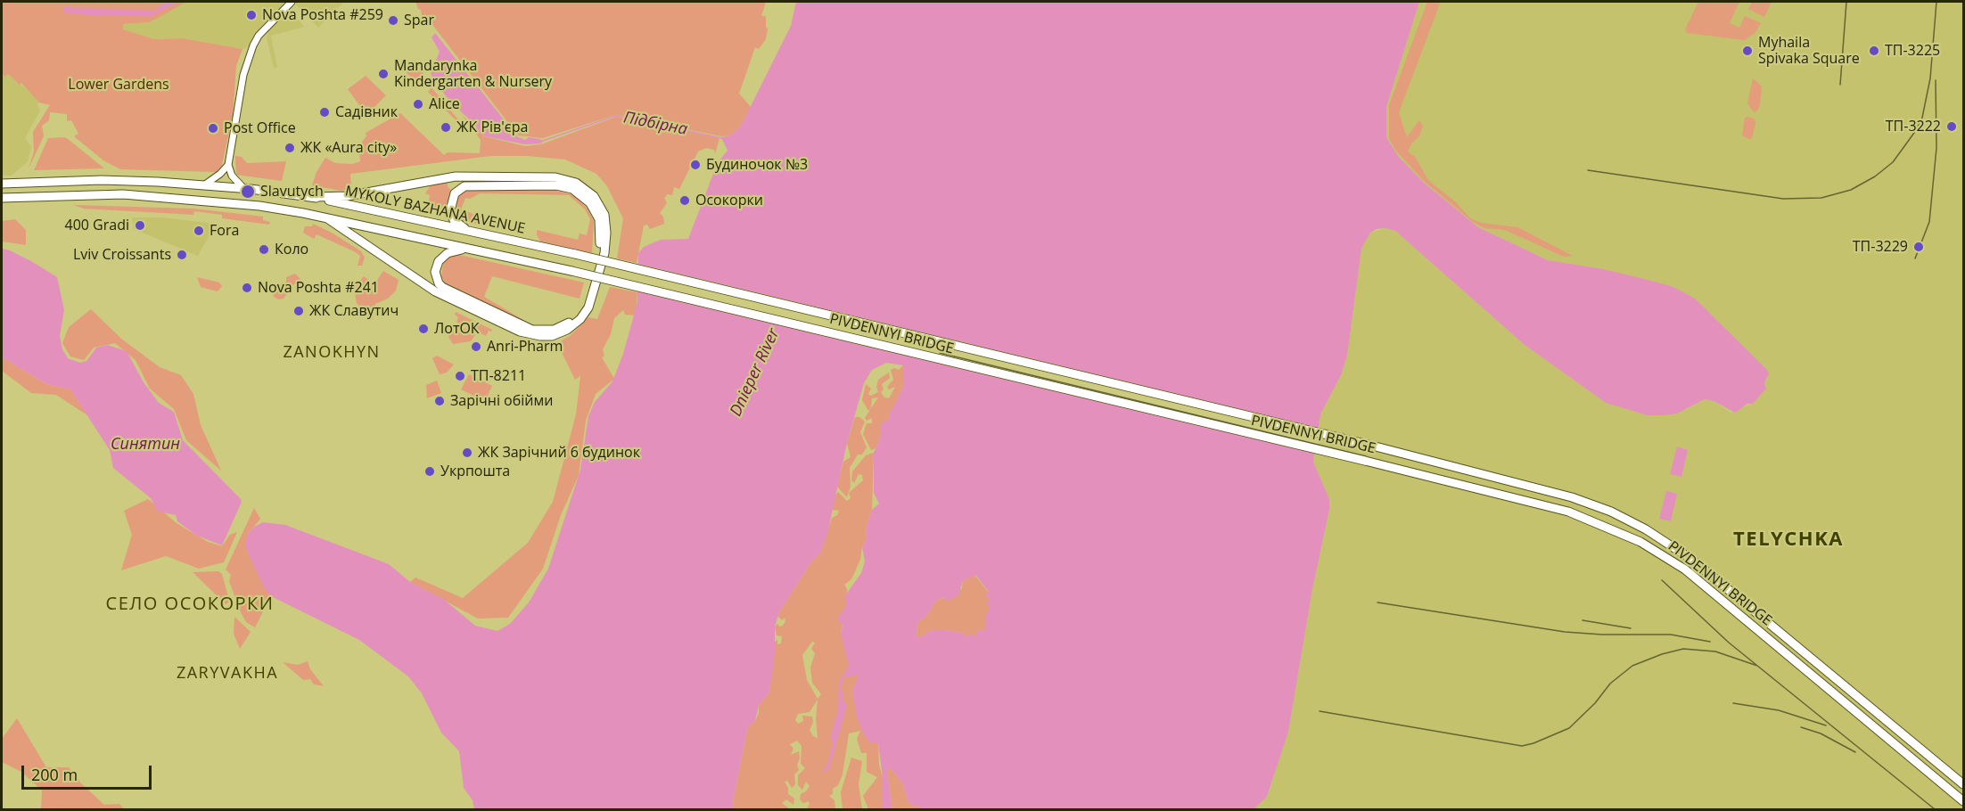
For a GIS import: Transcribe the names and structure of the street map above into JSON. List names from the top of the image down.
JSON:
{
  "streets": {
    "highway": ["MYKOLY BAZHANA AVENUE", "PIVDENNYI BRIDGE"]
  },
  "crossings": [
    ["MYKOLY BAZHANA AVENUE", "PIVDENNYI BRIDGE"]
  ],
  "districts": [
    "ZANOKHYN",
    "TELYCHKA",
    "СЕЛО ОСОКОРКИ",
    "ZARYVAKHA"
  ],
  "water": ["Підбірна", "Dnieper River", "Синятин"],
  "parks": ["Lower Gardens"],
  "places": [
    "Nova Poshta #259",
    "Spar",
    "Myhaila Spivaka Square",
    "ТП-3225",
    "Mandarynka Kindergarten & Nursery",
    "Alice",
    "Садівник",
    "ТП-3222",
    "ЖК Рів'єра",
    "Post Office",
    "ЖК «Aura city»",
    "Будиночок №3",
    "Slavutych",
    "Осокорки",
    "400 Gradi",
    "Fora",
    "ТП-3229",
    "Коло",
    "Lviv Croissants",
    "Nova Poshta #241",
    "ЖК Славутич",
    "ЛотОК",
    "Anri-Pharm",
    "ТП-8211",
    "Зарічні обійми",
    "ЖК Зарічний 6 будинок",
    "Укрпошта"
  ],
  "scale_bar": "200 m"
}
